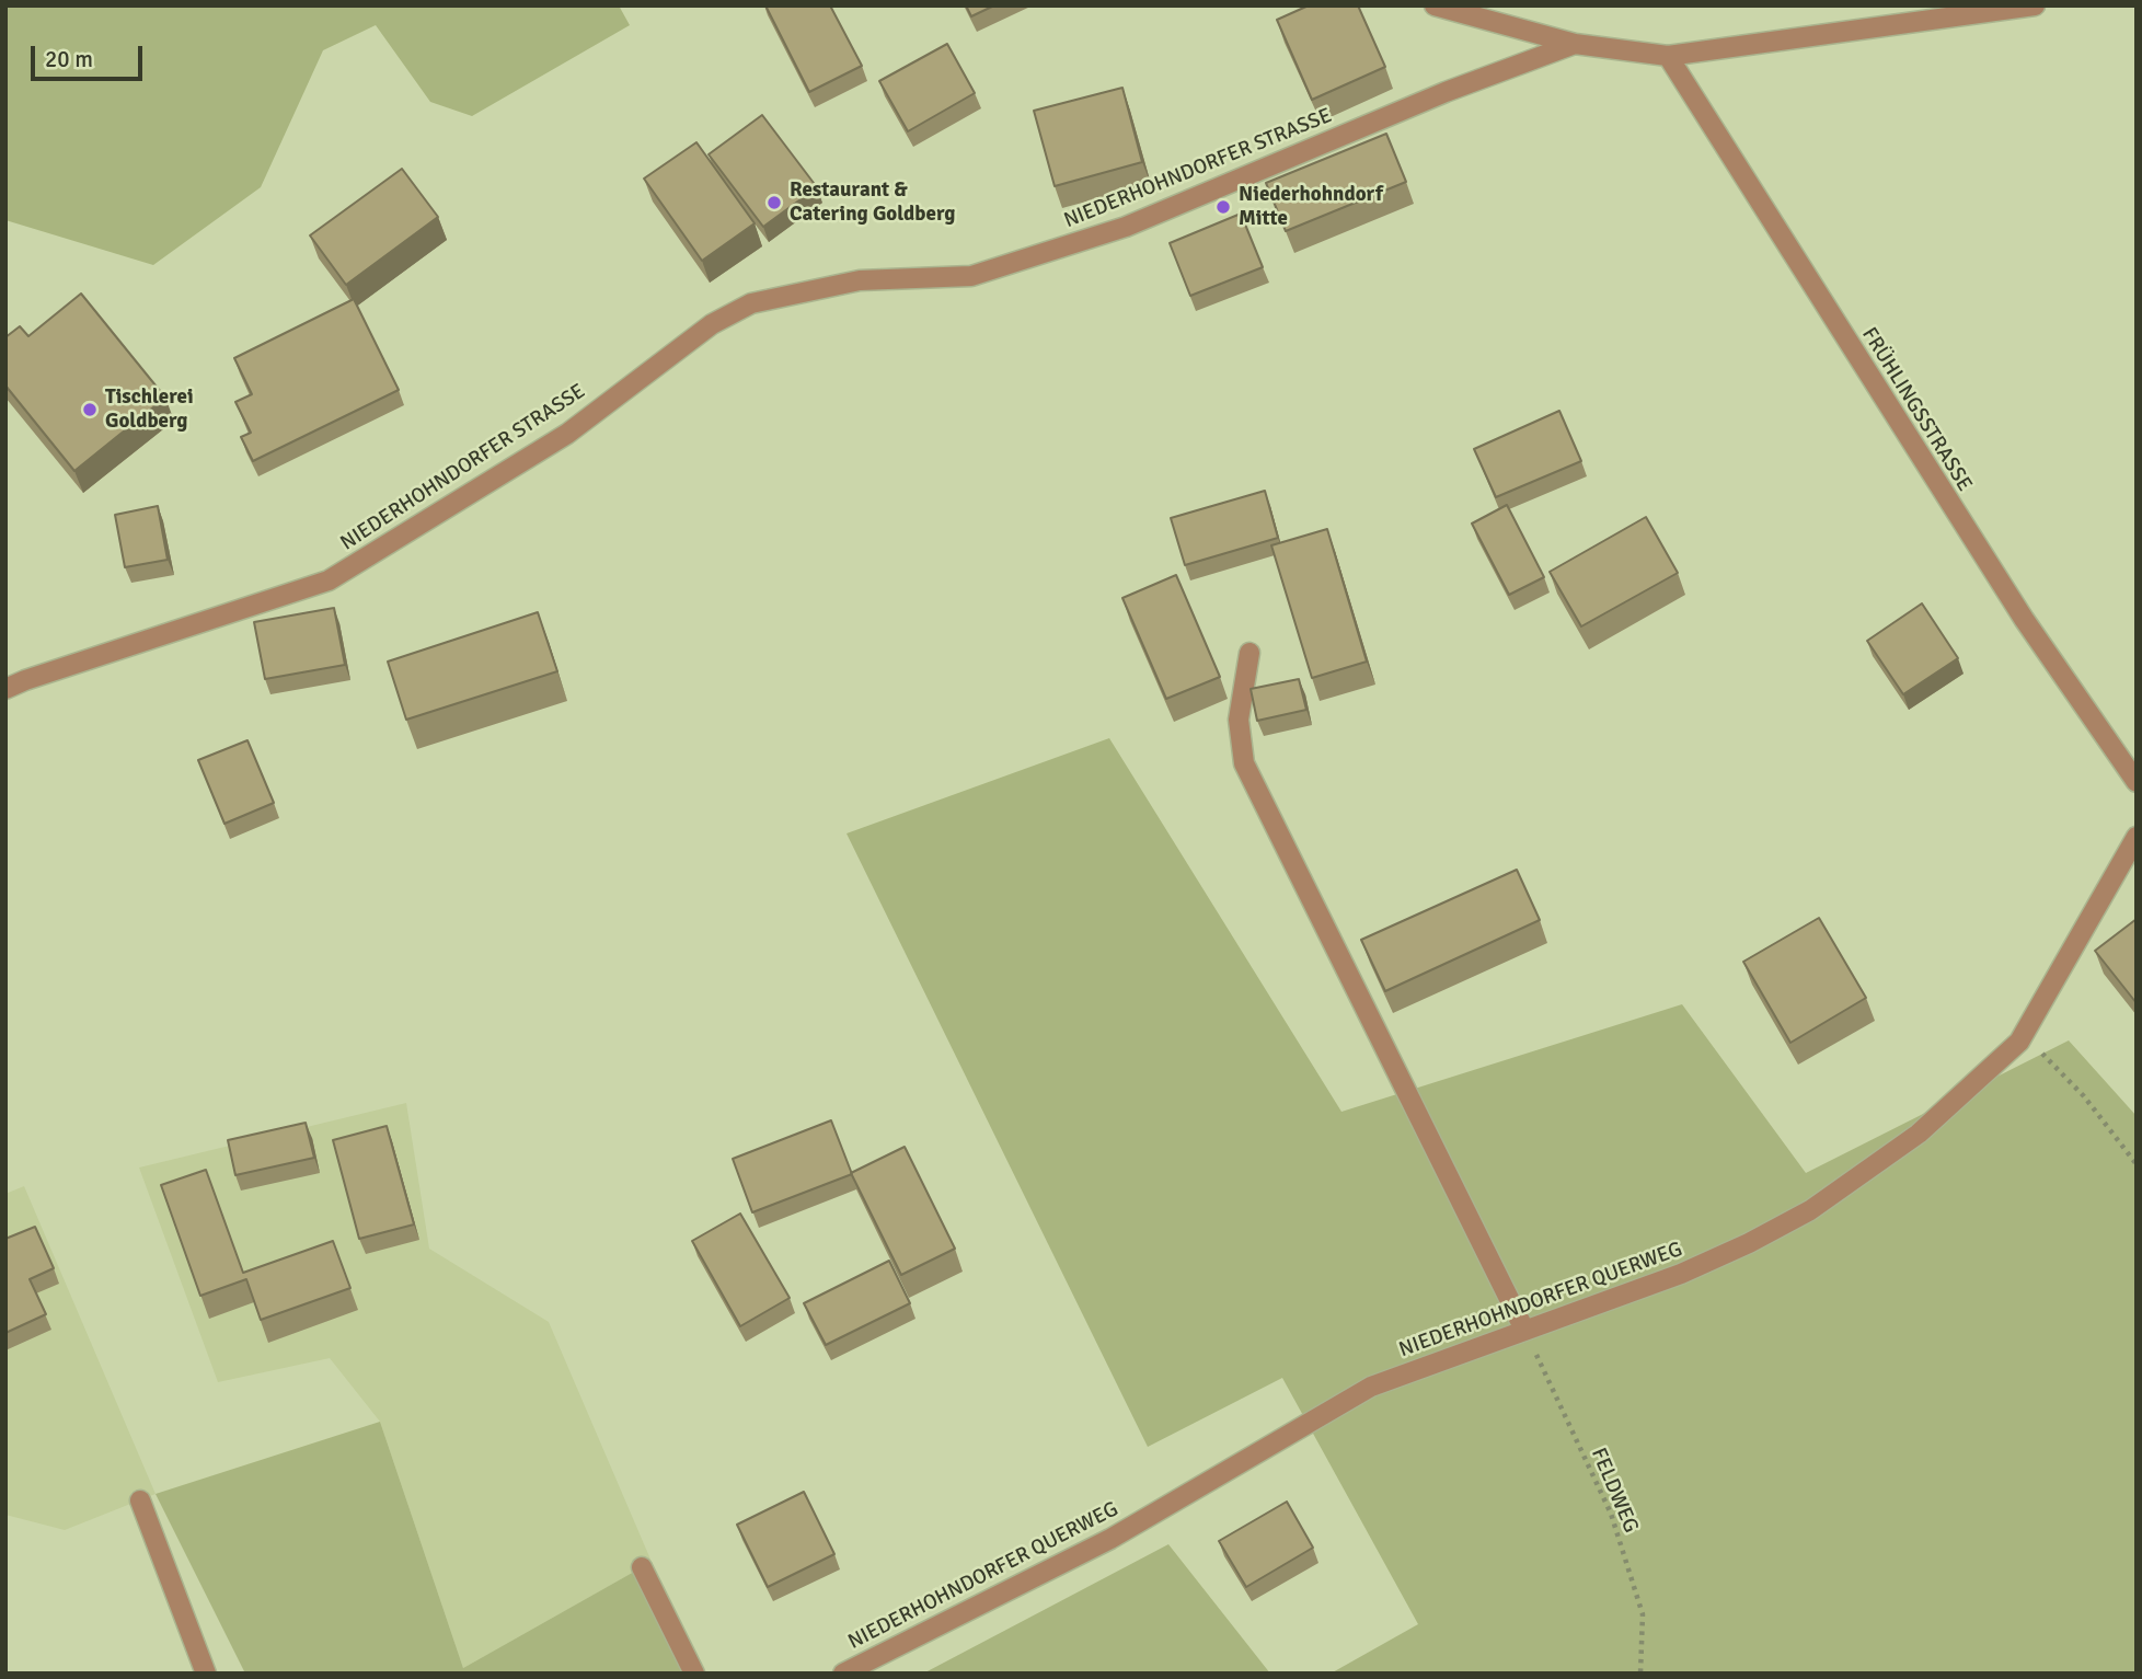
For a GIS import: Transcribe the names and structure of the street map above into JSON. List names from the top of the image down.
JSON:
{
  "streets": {
    "street": ["NIEDERHOHNDORFER STRASSE", "FRÜHLINGSSTRASSE", "NIEDERHOHNDORFER QUERWEG"],
    "path": ["FELDWEG"]
  },
  "crossings": [
    ["NIEDERHOHNDORFER STRASSE", "FRÜHLINGSSTRASSE"],
    ["NIEDERHOHNDORFER QUERWEG", "FELDWEG"]
  ],
  "places": ["Restaurant & Catering Goldberg", "Niederhohndorf Mitte", "Tischlerei Goldberg"],
  "scale_bar": "20 m"
}
